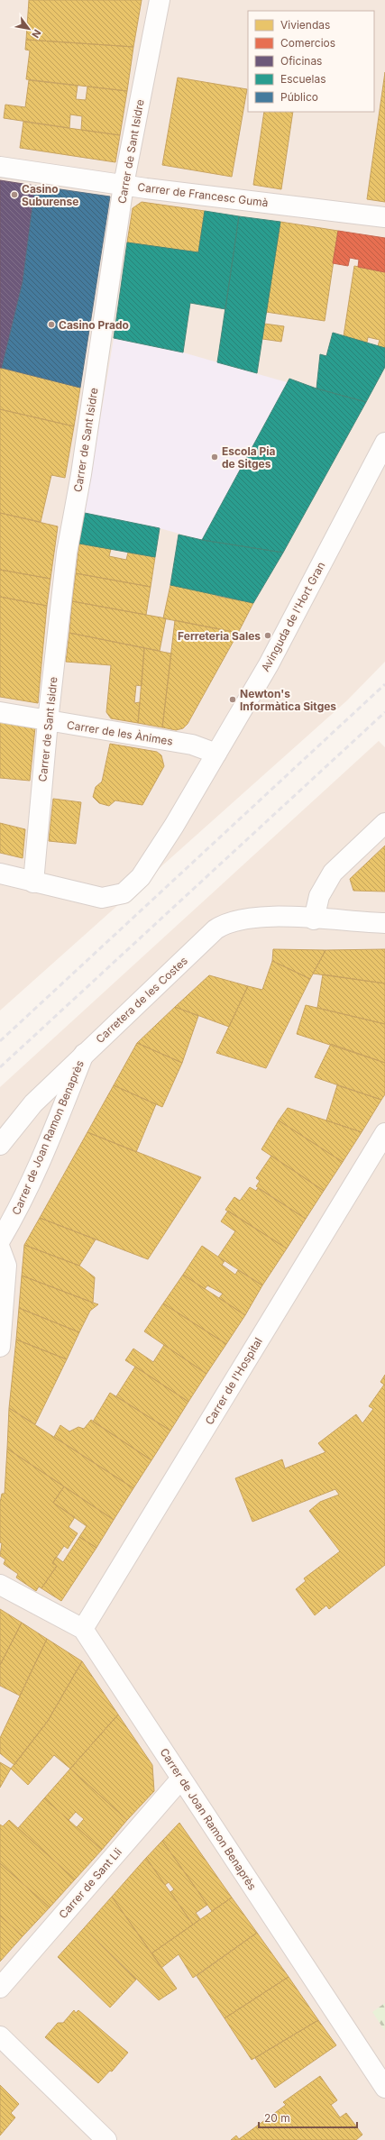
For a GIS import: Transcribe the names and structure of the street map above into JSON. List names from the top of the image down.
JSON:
{
  "streets": {
    "street": [
      "Carrer de Sant Isidre",
      "Carrer de Francesc Gumà",
      "Avinguda de l'Hort Gran",
      "Carrer de les Ànimes",
      "Carretera de les Costes",
      "Carrer de Joan Ramon Benaprès",
      "Carrer de l'Hospital",
      "Carrer de Sant Lli"
    ]
  },
  "crossings": [
    ["Carrer de Sant Isidre", "Carrer de Francesc Gumà"],
    ["Carrer de Sant Isidre", "Avinguda de l'Hort Gran"],
    ["Carrer de Sant Isidre", "Carrer de les Ànimes"],
    ["Avinguda de l'Hort Gran", "Carrer de les Ànimes"],
    ["Carretera de les Costes", "Carrer de Joan Ramon Benaprès"],
    ["Carrer de Joan Ramon Benaprès", "Carrer de l'Hospital"],
    ["Carrer de Joan Ramon Benaprès", "Carrer de Sant Lli"]
  ],
  "places": [
    "Casino Suburense",
    "Casino Prado",
    "Escola Pia de Sitges",
    "Ferreteria Sales",
    "Newton's Informàtica Sitges"
  ],
  "legend": [
    "Viviendas",
    "Comercios",
    "Oficinas",
    "Escuelas",
    "Público"
  ],
  "scale_bar": "20 m",
  "north": "bottom right"
}
